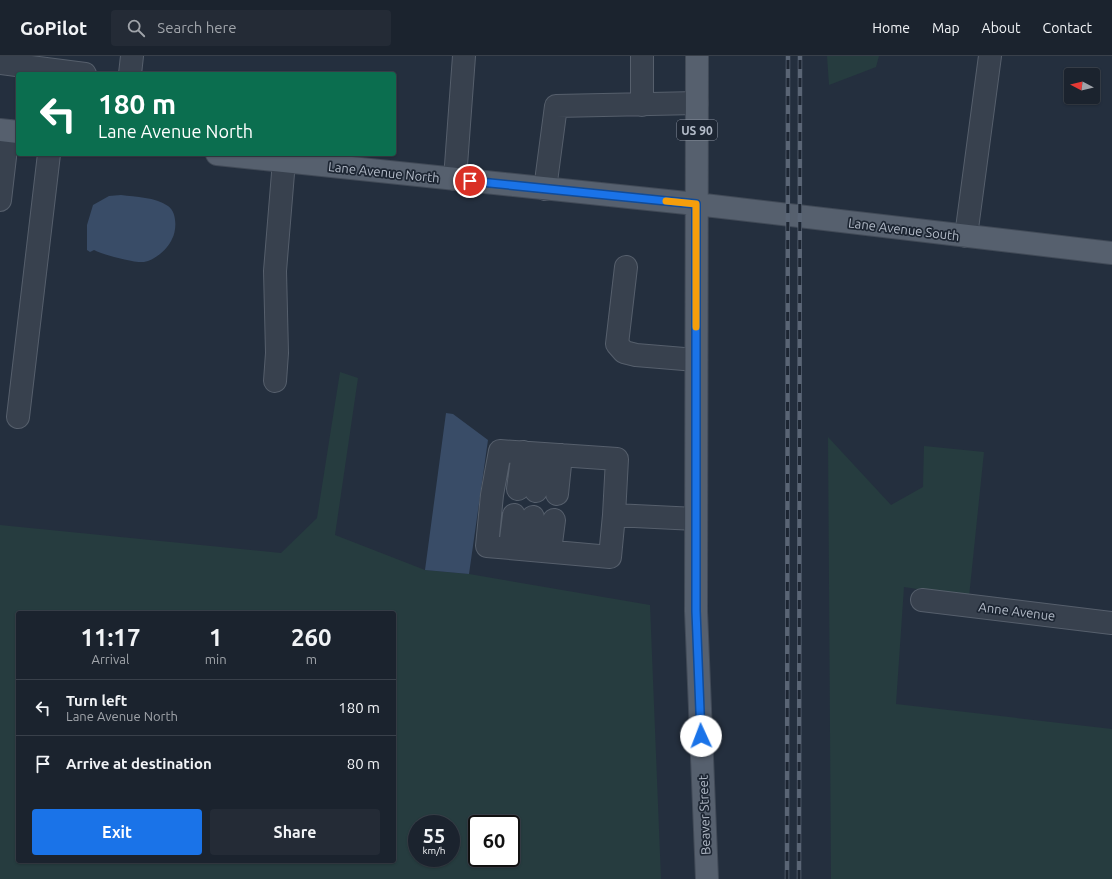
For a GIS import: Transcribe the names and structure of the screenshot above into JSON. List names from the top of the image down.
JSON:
{
  "streets": {
    "main road": [
      "US 90",
      "Lane Avenue North",
      "Lane Avenue South",
      "Beaver Street"
    ],
    "street": ["Anne Avenue"]
  },
  "crossings": [
    ["Lane Avenue North", "Lane Avenue South"],
    ["Lane Avenue North", "Beaver Street"],
    ["Lane Avenue South", "Beaver Street"]
  ],
  "north": "left",
  "page": {
    "header": "GoPilot",
    "search": "Search here",
    "nav": [
      "Home",
      "Map",
      "About",
      "Contact"
    ],
    "turn": ["180 m", "Lane Avenue North"],
    "eta": [
      "11:17",
      "Arrival",
      "1",
      "min",
      "260",
      "m"
    ],
    "list": [
      {
        "name": "Turn left",
        "note": "Lane Avenue North",
        "value": "180 m"
      },
      {
        "name": "Arrive at destination",
        "value": "80 m"
      }
    ],
    "buttons": ["Exit", "Share"],
    "speed": "55 km/h",
    "limit": "60"
  }
}
